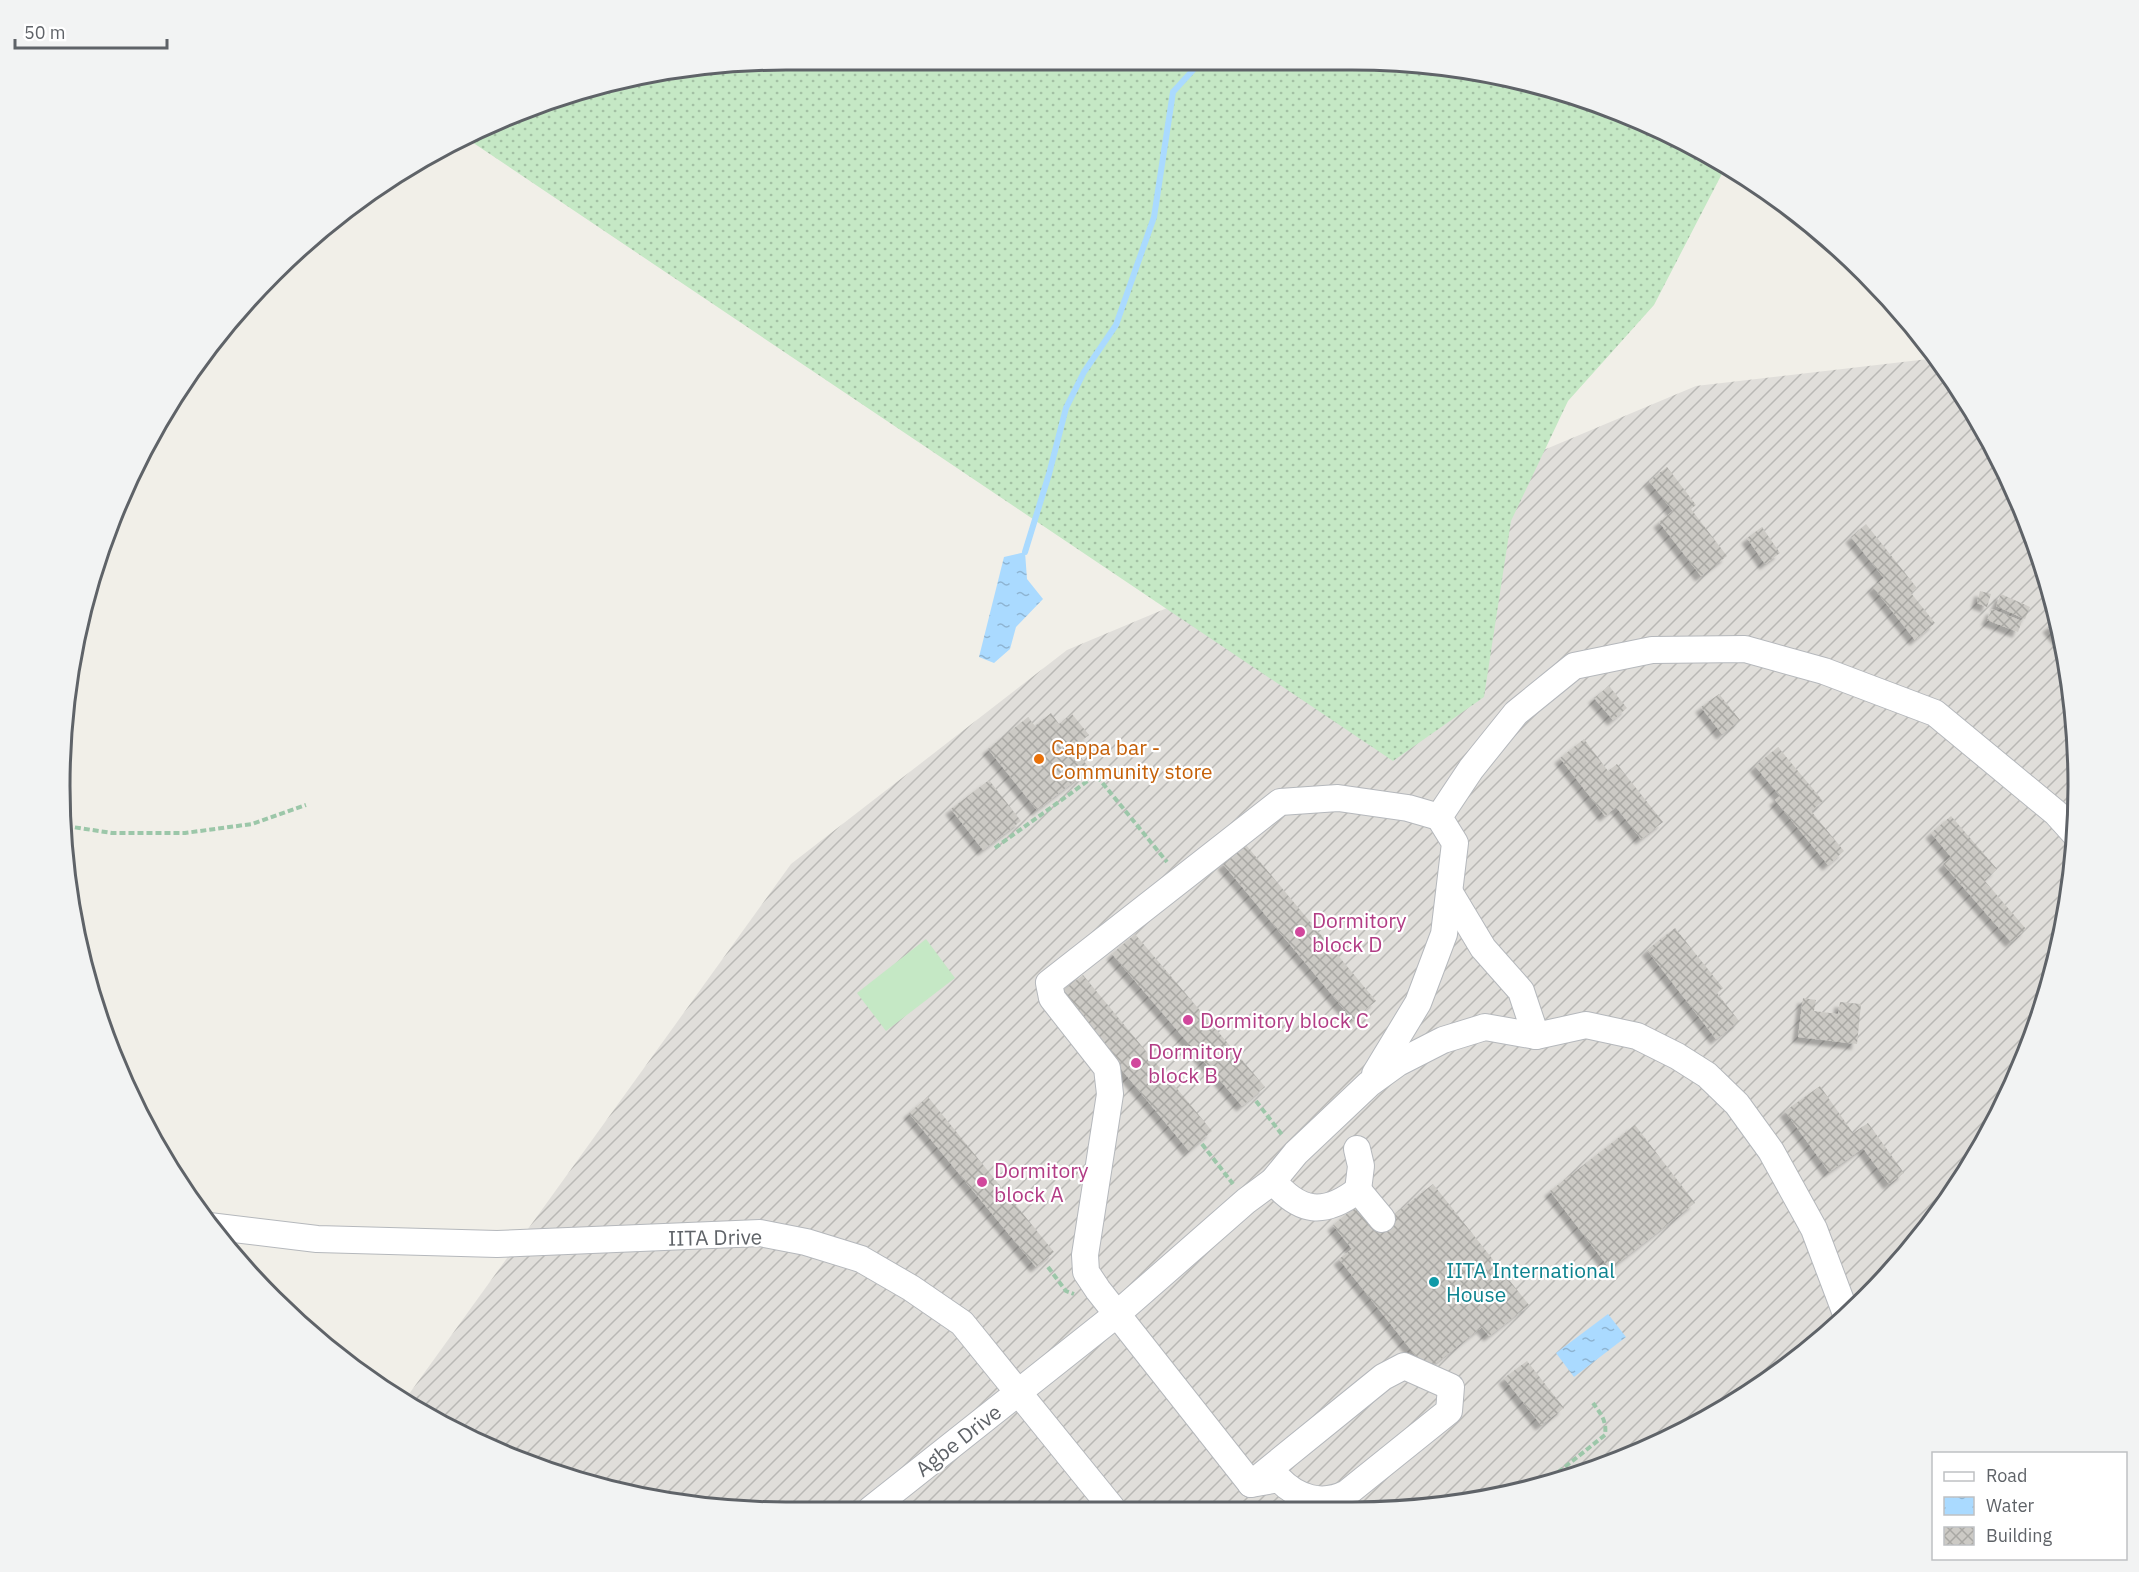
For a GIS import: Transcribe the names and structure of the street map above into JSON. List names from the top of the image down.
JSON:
{
  "streets": {
    "street": ["IITA Drive", "Agbe Drive"]
  },
  "crossings": [
    ["IITA Drive", "Agbe Drive"]
  ],
  "places": [
    "Cappa bar - Community store",
    "Dormitory block D",
    "Dormitory block C",
    "Dormitory block B",
    "Dormitory block A",
    "IITA International House"
  ],
  "legend": ["Road", "Water", "Building"],
  "scale_bar": "50 m"
}
